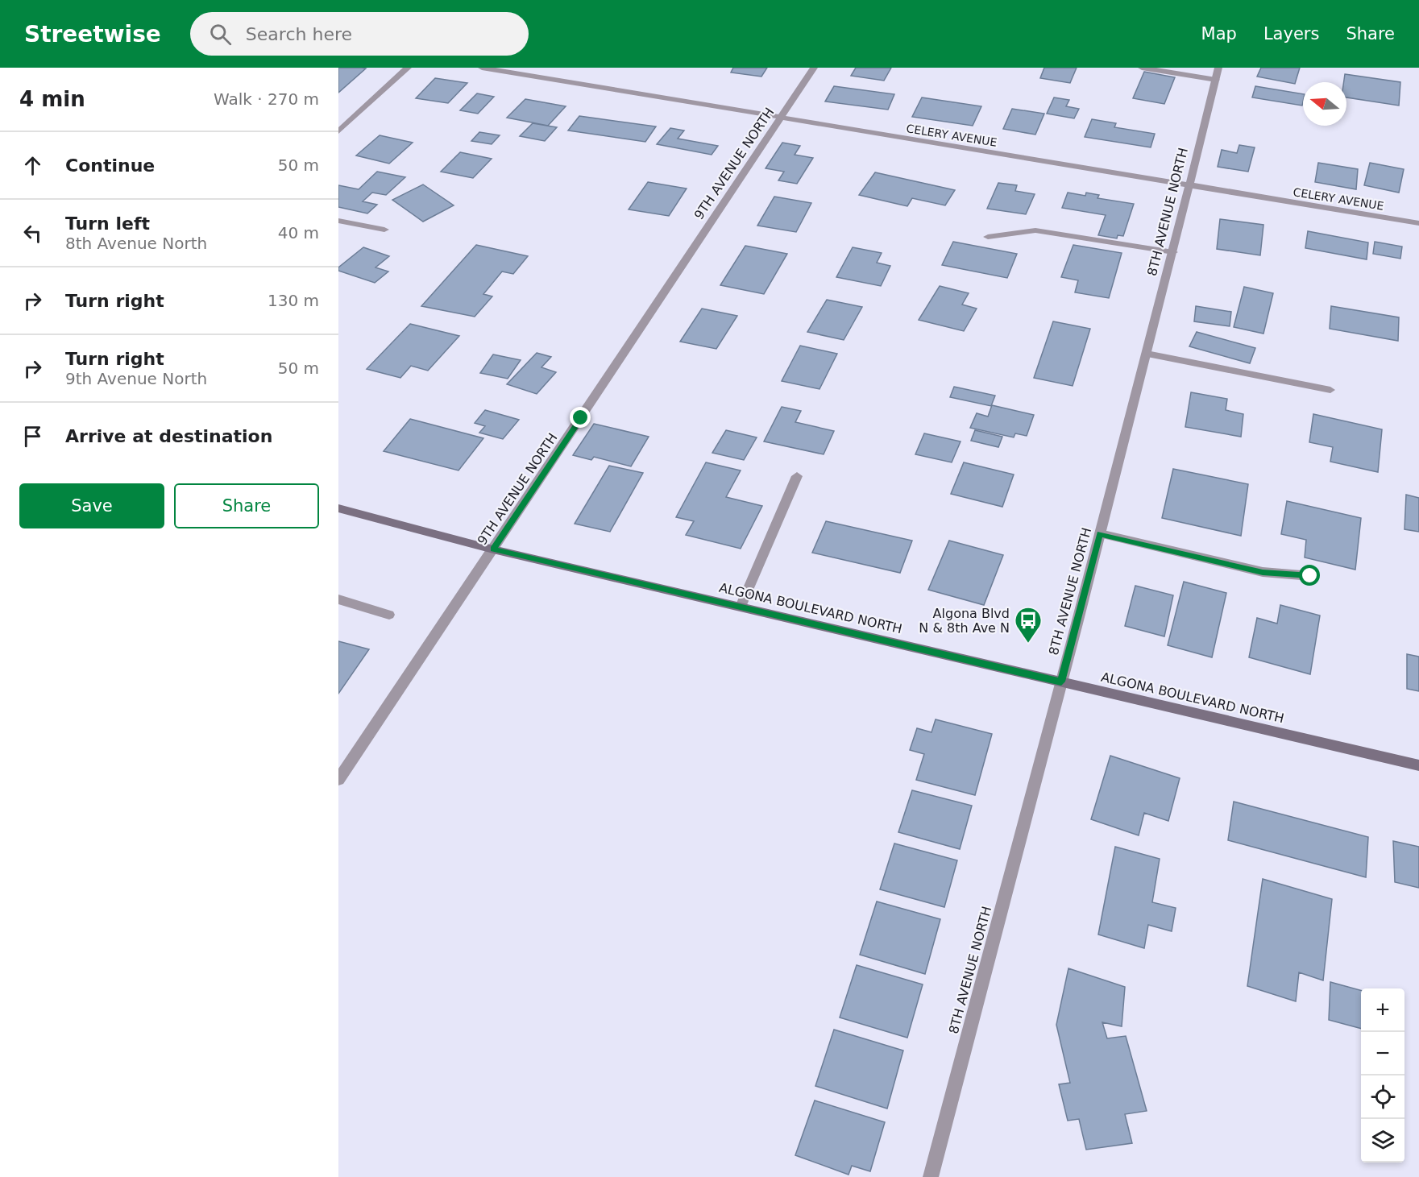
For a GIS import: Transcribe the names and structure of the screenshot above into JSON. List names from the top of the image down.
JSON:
{
  "streets": {
    "street": [
      "CELERY AVENUE",
      "9TH AVENUE NORTH",
      "8TH AVENUE NORTH",
      "ALGONA BOULEVARD NORTH"
    ]
  },
  "crossings": [
    ["CELERY AVENUE", "9TH AVENUE NORTH"],
    ["CELERY AVENUE", "8TH AVENUE NORTH"],
    ["9TH AVENUE NORTH", "ALGONA BOULEVARD NORTH"],
    ["8TH AVENUE NORTH", "ALGONA BOULEVARD NORTH"]
  ],
  "places": {
    "bus stop": ["Algona Blvd N & 8th Ave N"]
  },
  "north": "left",
  "page": {
    "header": "Streetwise",
    "search": "Search here",
    "nav": ["Map", "Layers", "Share"],
    "heading": ["4 min", "Walk · 270 m"],
    "list": [
      ["Continue", "50 m"],
      ["Turn left", "8th Avenue North", "40 m"],
      ["Turn right", "130 m"],
      ["Turn right", "9th Avenue North", "50 m"],
      "Arrive at destination"
    ],
    "buttons": ["Save", "Share"],
    "map_buttons": ["+", "−"]
  }
}
